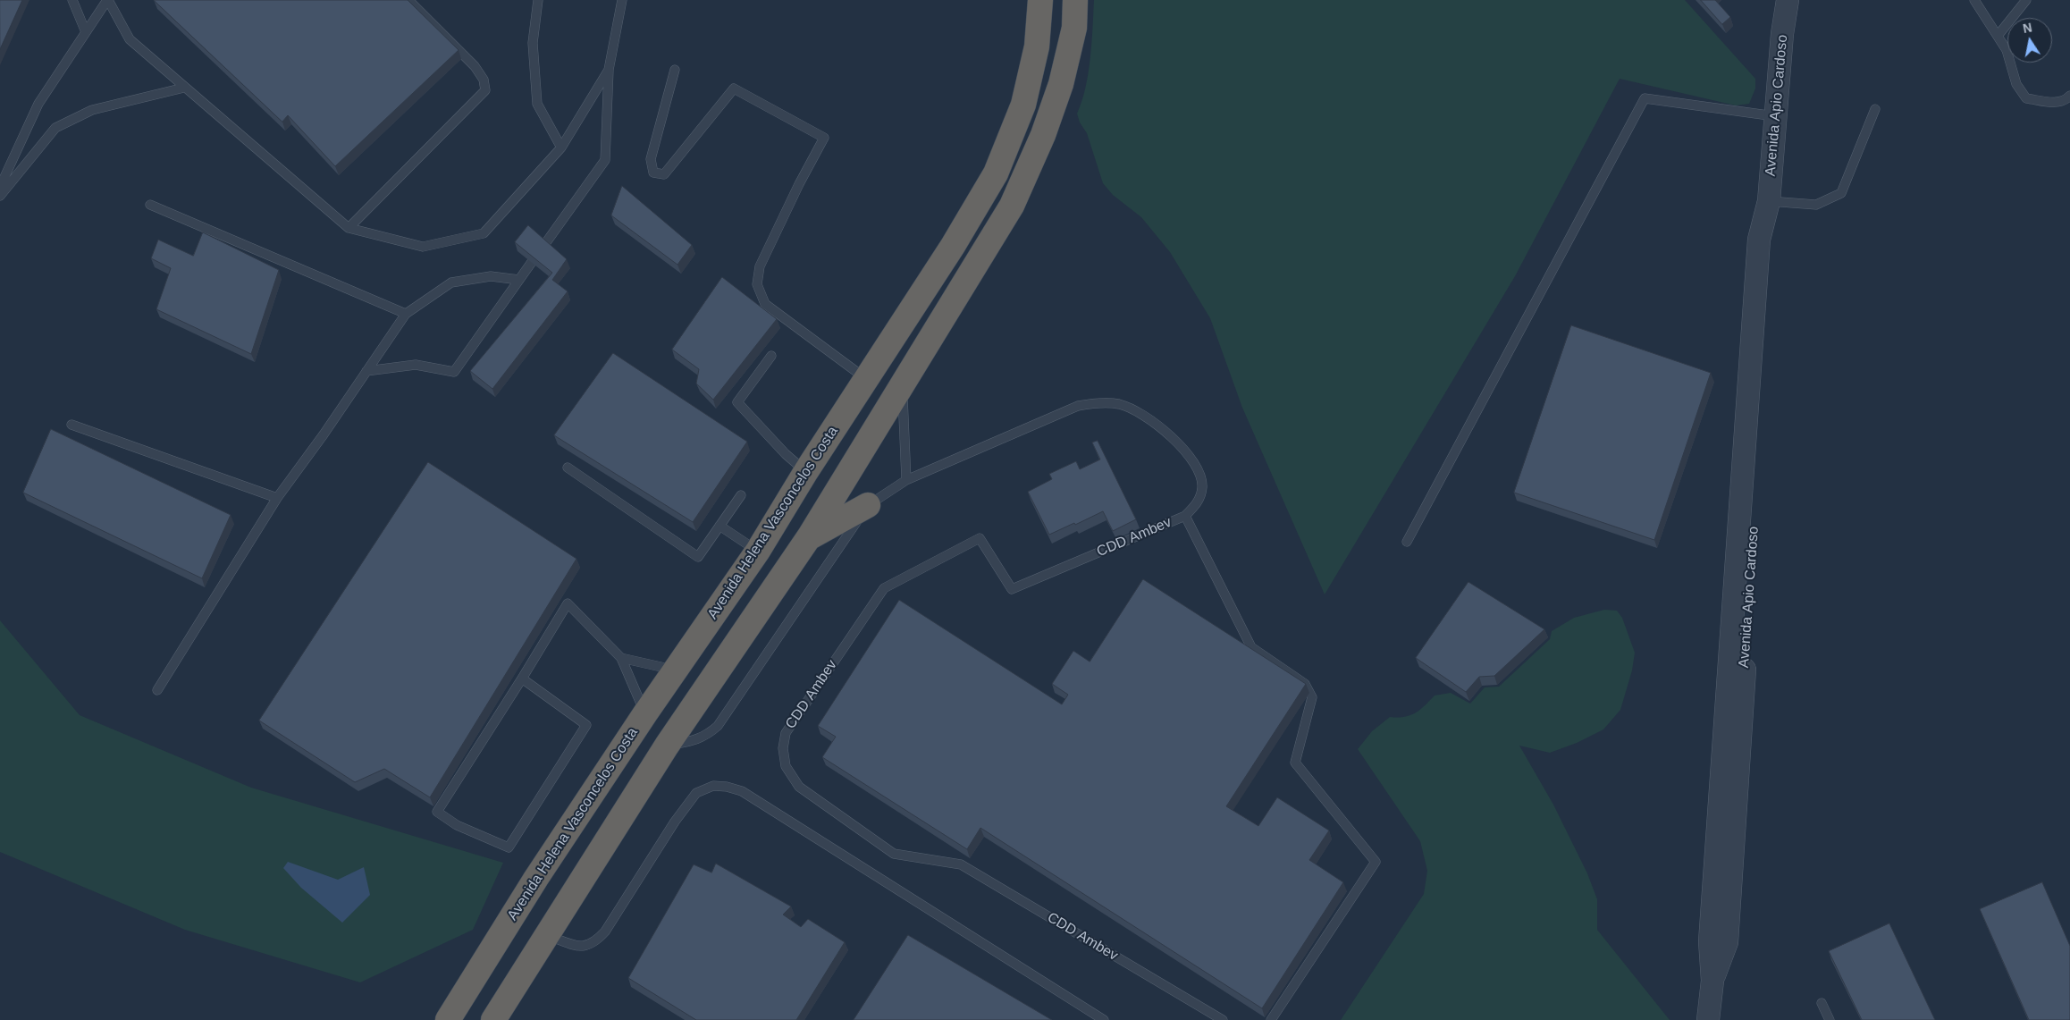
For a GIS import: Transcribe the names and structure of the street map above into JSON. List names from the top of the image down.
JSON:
{
  "streets": {
    "highway": ["Avenida Helena Vasconcelos Costa"],
    "street": ["Avenida Apio Cardoso"],
    "lane": ["CDD Ambev"]
  },
  "north": "top"
}
